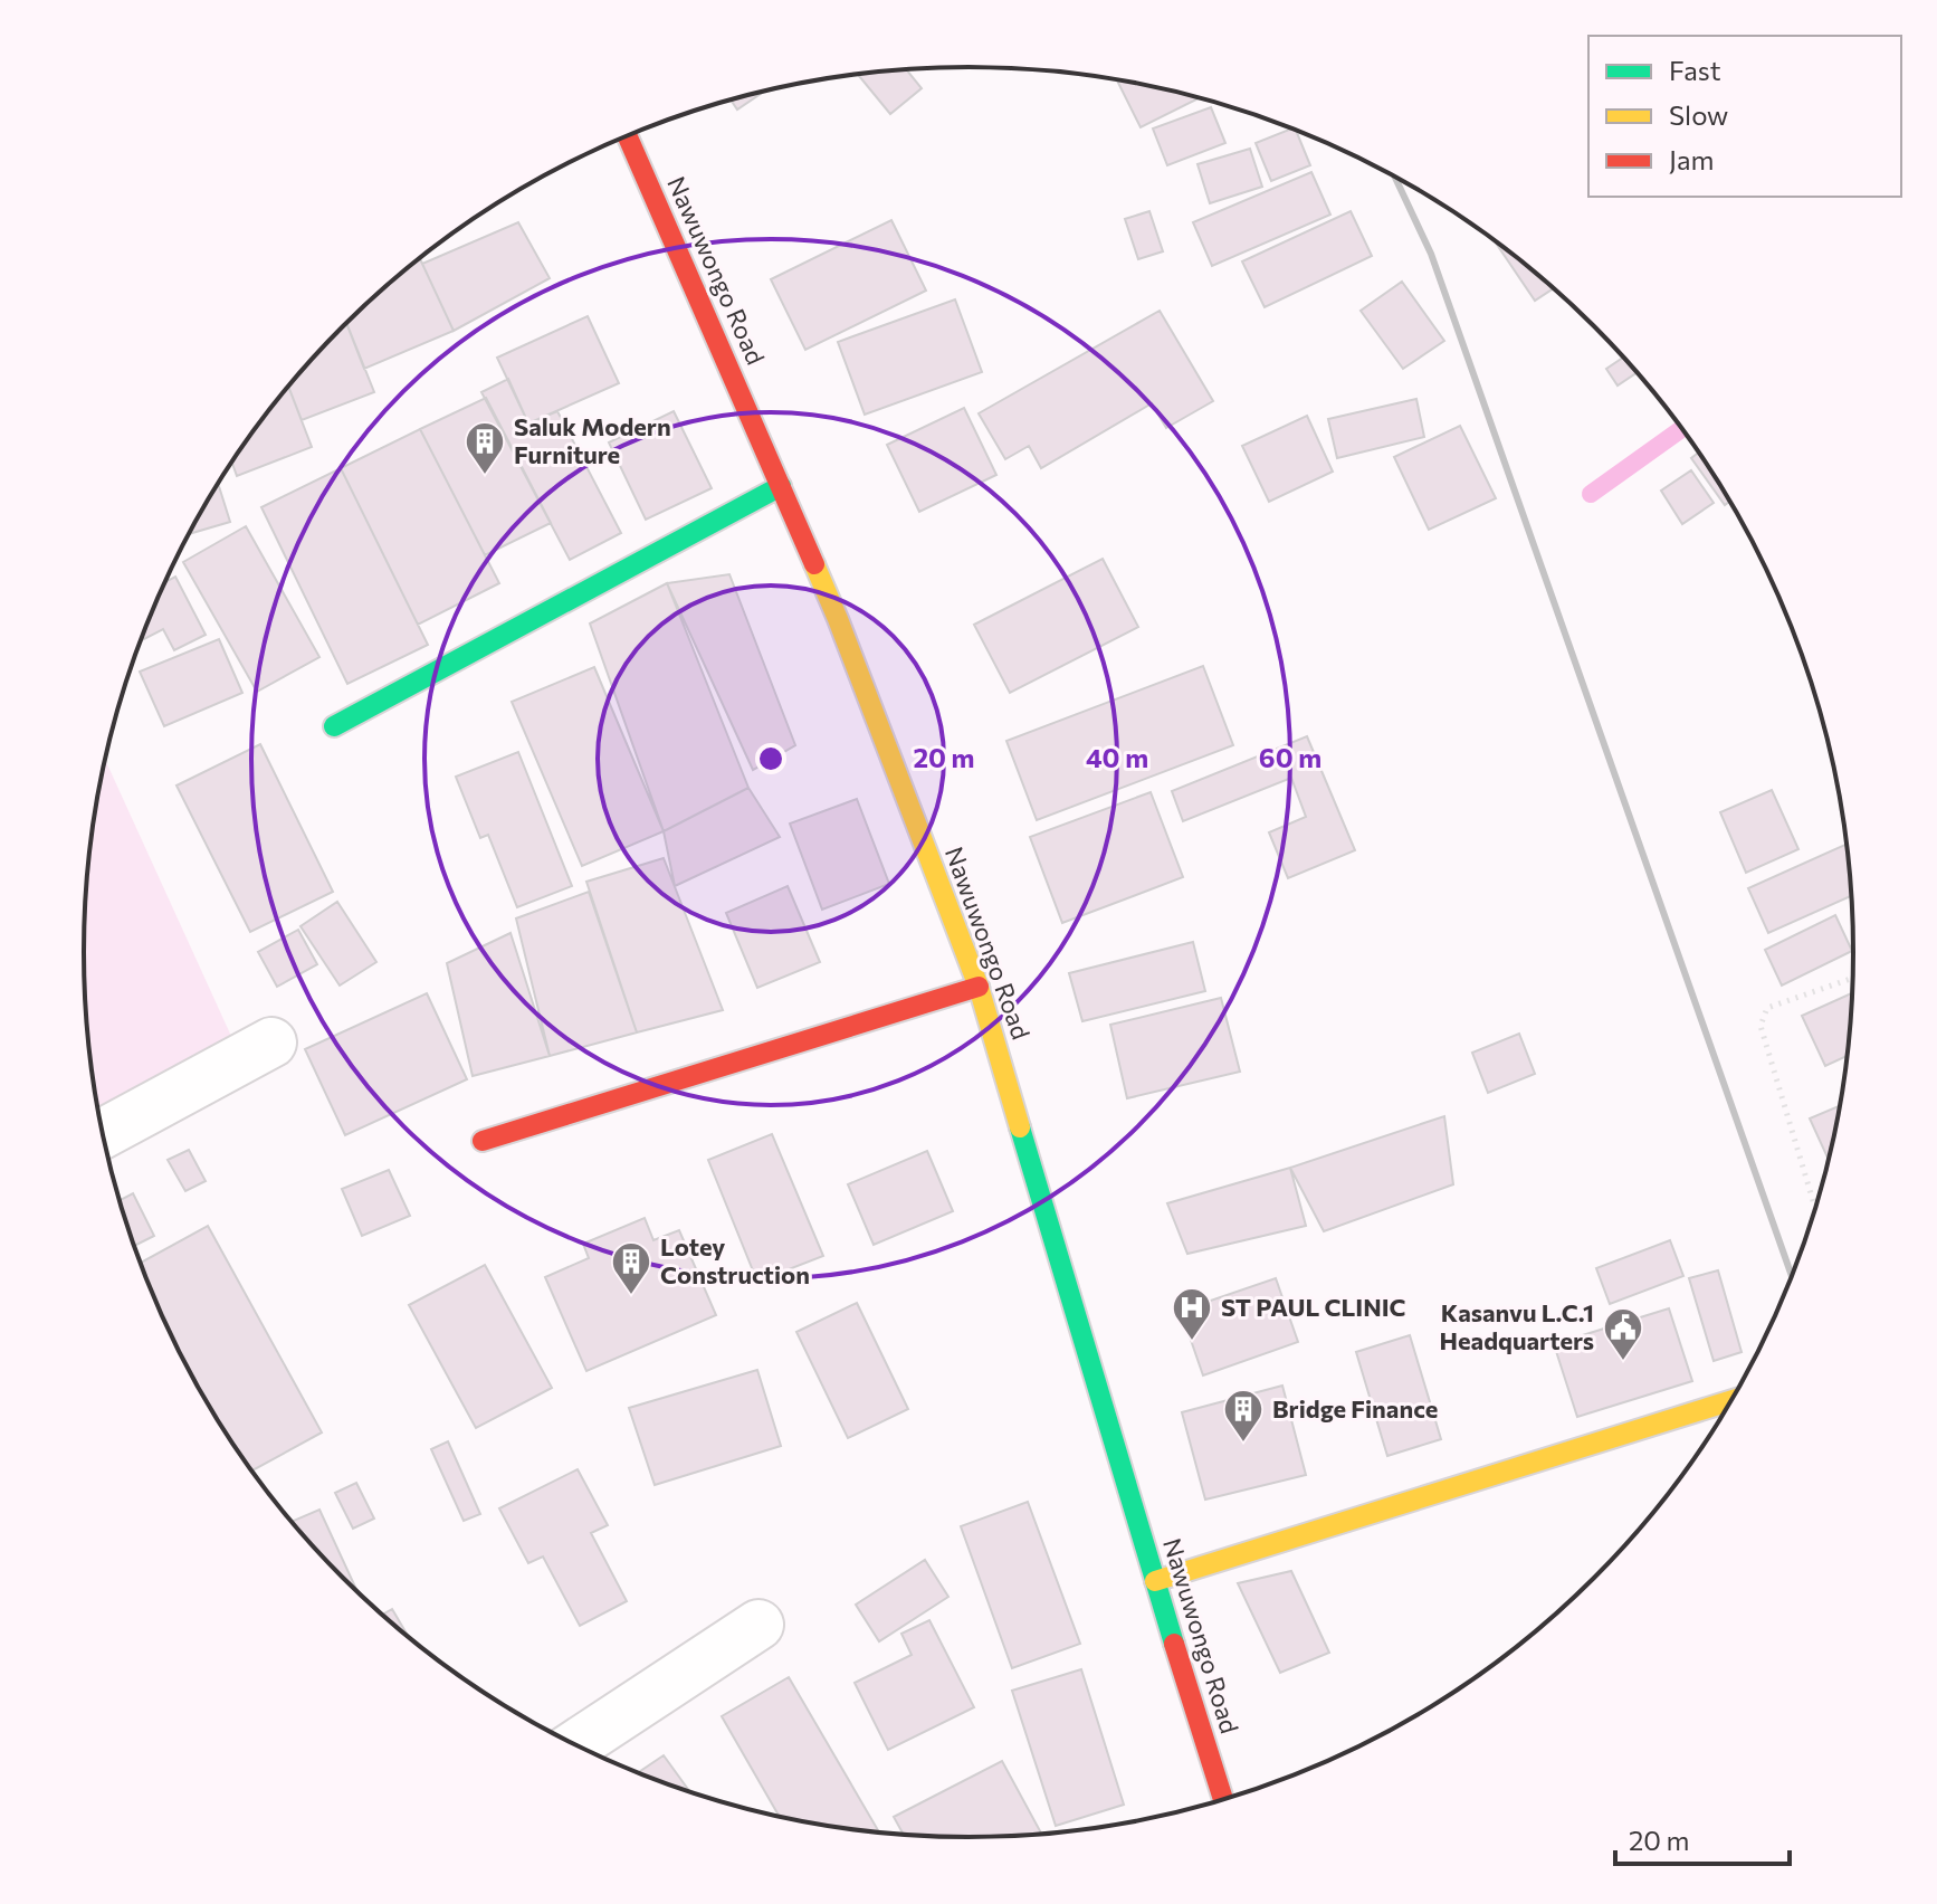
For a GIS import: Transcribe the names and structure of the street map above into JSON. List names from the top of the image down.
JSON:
{
  "streets": {
    "street": ["Nawuwongo Road"]
  },
  "places": {
    "building": ["Saluk Modern Furniture", "Lotey Construction", "Bridge Finance"],
    "hospital": ["ST PAUL CLINIC"],
    "public building": ["Kasanvu L.C.1 Headquarters"]
  },
  "legend": ["Fast", "Slow", "Jam"],
  "scale_bar": "20 m",
  "rings": ["20 m", "40 m", "60 m"]
}
